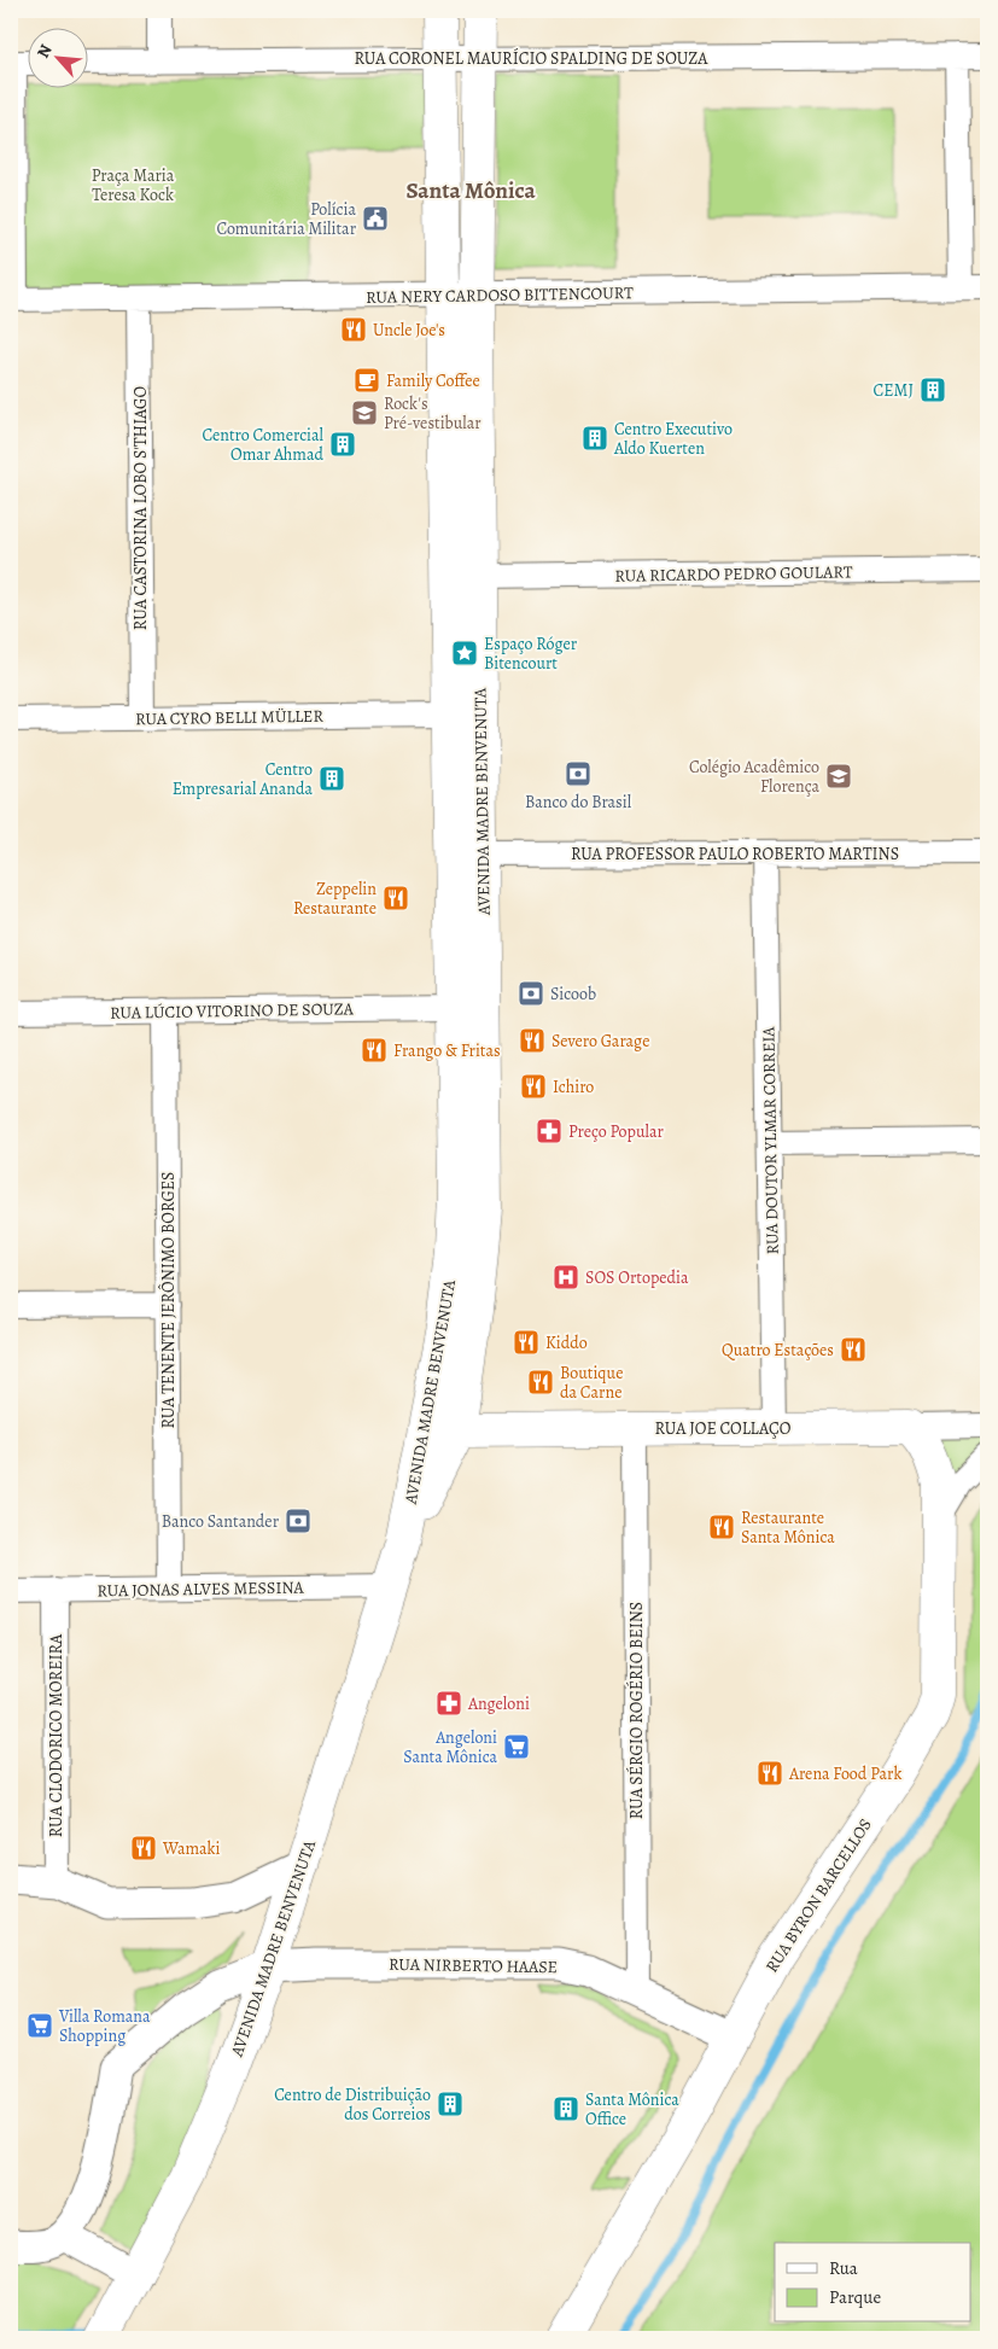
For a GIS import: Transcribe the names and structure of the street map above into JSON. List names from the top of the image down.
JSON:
{
  "streets": {
    "main road": ["AVENIDA MADRE BENVENUTA", "RUA JOE COLLAÇO", "RUA BYRON BARCELLOS"],
    "street": [
      "RUA CORONEL MAURÍCIO SPALDING DE SOUZA",
      "RUA NERY CARDOSO BITTENCOURT",
      "RUA CASTORINA LOBO S'THIAGO",
      "RUA RICARDO PEDRO GOULART",
      "RUA CYRO BELLI MÜLLER",
      "RUA PROFESSOR PAULO ROBERTO MARTINS",
      "RUA LÚCIO VITORINO DE SOUZA",
      "RUA DOUTOR YLMAR CORREIA",
      "RUA TENENTE JERÔNIMO BORGES",
      "RUA JONAS ALVES MESSINA",
      "RUA SÉRGIO ROGÉRIO BEINS",
      "RUA CLODORICO MOREIRA",
      "RUA NIRBERTO HAASE"
    ]
  },
  "crossings": [
    ["RUA CORONEL MAURÍCIO SPALDING DE SOUZA", "AVENIDA MADRE BENVENUTA"],
    ["RUA NERY CARDOSO BITTENCOURT", "RUA CASTORINA LOBO S'THIAGO"],
    ["RUA NERY CARDOSO BITTENCOURT", "AVENIDA MADRE BENVENUTA"],
    ["RUA CASTORINA LOBO S'THIAGO", "RUA CYRO BELLI MÜLLER"],
    ["RUA RICARDO PEDRO GOULART", "AVENIDA MADRE BENVENUTA"],
    ["RUA CYRO BELLI MÜLLER", "AVENIDA MADRE BENVENUTA"],
    ["AVENIDA MADRE BENVENUTA", "RUA PROFESSOR PAULO ROBERTO MARTINS"],
    ["AVENIDA MADRE BENVENUTA", "RUA LÚCIO VITORINO DE SOUZA"],
    ["AVENIDA MADRE BENVENUTA", "RUA JOE COLLAÇO"],
    ["AVENIDA MADRE BENVENUTA", "RUA JONAS ALVES MESSINA"],
    ["AVENIDA MADRE BENVENUTA", "RUA NIRBERTO HAASE"],
    ["RUA PROFESSOR PAULO ROBERTO MARTINS", "RUA DOUTOR YLMAR CORREIA"],
    ["RUA LÚCIO VITORINO DE SOUZA", "RUA TENENTE JERÔNIMO BORGES"],
    ["RUA DOUTOR YLMAR CORREIA", "RUA JOE COLLAÇO"],
    ["RUA TENENTE JERÔNIMO BORGES", "RUA JONAS ALVES MESSINA"],
    ["RUA JOE COLLAÇO", "RUA SÉRGIO ROGÉRIO BEINS"],
    ["RUA JOE COLLAÇO", "RUA BYRON BARCELLOS"],
    ["RUA JONAS ALVES MESSINA", "RUA CLODORICO MOREIRA"],
    ["RUA SÉRGIO ROGÉRIO BEINS", "RUA NIRBERTO HAASE"],
    ["RUA BYRON BARCELLOS", "RUA NIRBERTO HAASE"]
  ],
  "districts": ["Santa Mônica"],
  "parks": ["Praça Maria Teresa Kock"],
  "places": {
    "public building": ["Polícia Comunitária Militar"],
    "restaurant": [
      "Uncle Joe's",
      "Zeppelin Restaurante",
      "Severo Garage",
      "Frango & Fritas",
      "Ichiro",
      "Kiddo",
      "Quatro Estações",
      "Boutique da Carne",
      "Restaurante Santa Mônica",
      "Arena Food Park",
      "Wamaki"
    ],
    "cafe": ["Family Coffee"],
    "building": [
      "CEMJ",
      "Centro Executivo Aldo Kuerten",
      "Centro Comercial Omar Ahmad",
      "Centro Empresarial Ananda",
      "Centro de Distribuição dos Correios",
      "Santa Mônica Office"
    ],
    "school or university": ["Rock's Pré-vestibular", "Colégio Acadêmico Florença"],
    "place": ["Espaço Róger Bitencourt"],
    "bank": ["Banco do Brasil", "Sicoob", "Banco Santander"],
    "pharmacy": ["Preço Popular", "Angeloni"],
    "hospital": ["SOS Ortopedia"],
    "supermarket": ["Angeloni Santa Mônica", "Villa Romana Shopping"]
  },
  "legend": ["Rua", "Parque"],
  "north": "top left"
}
